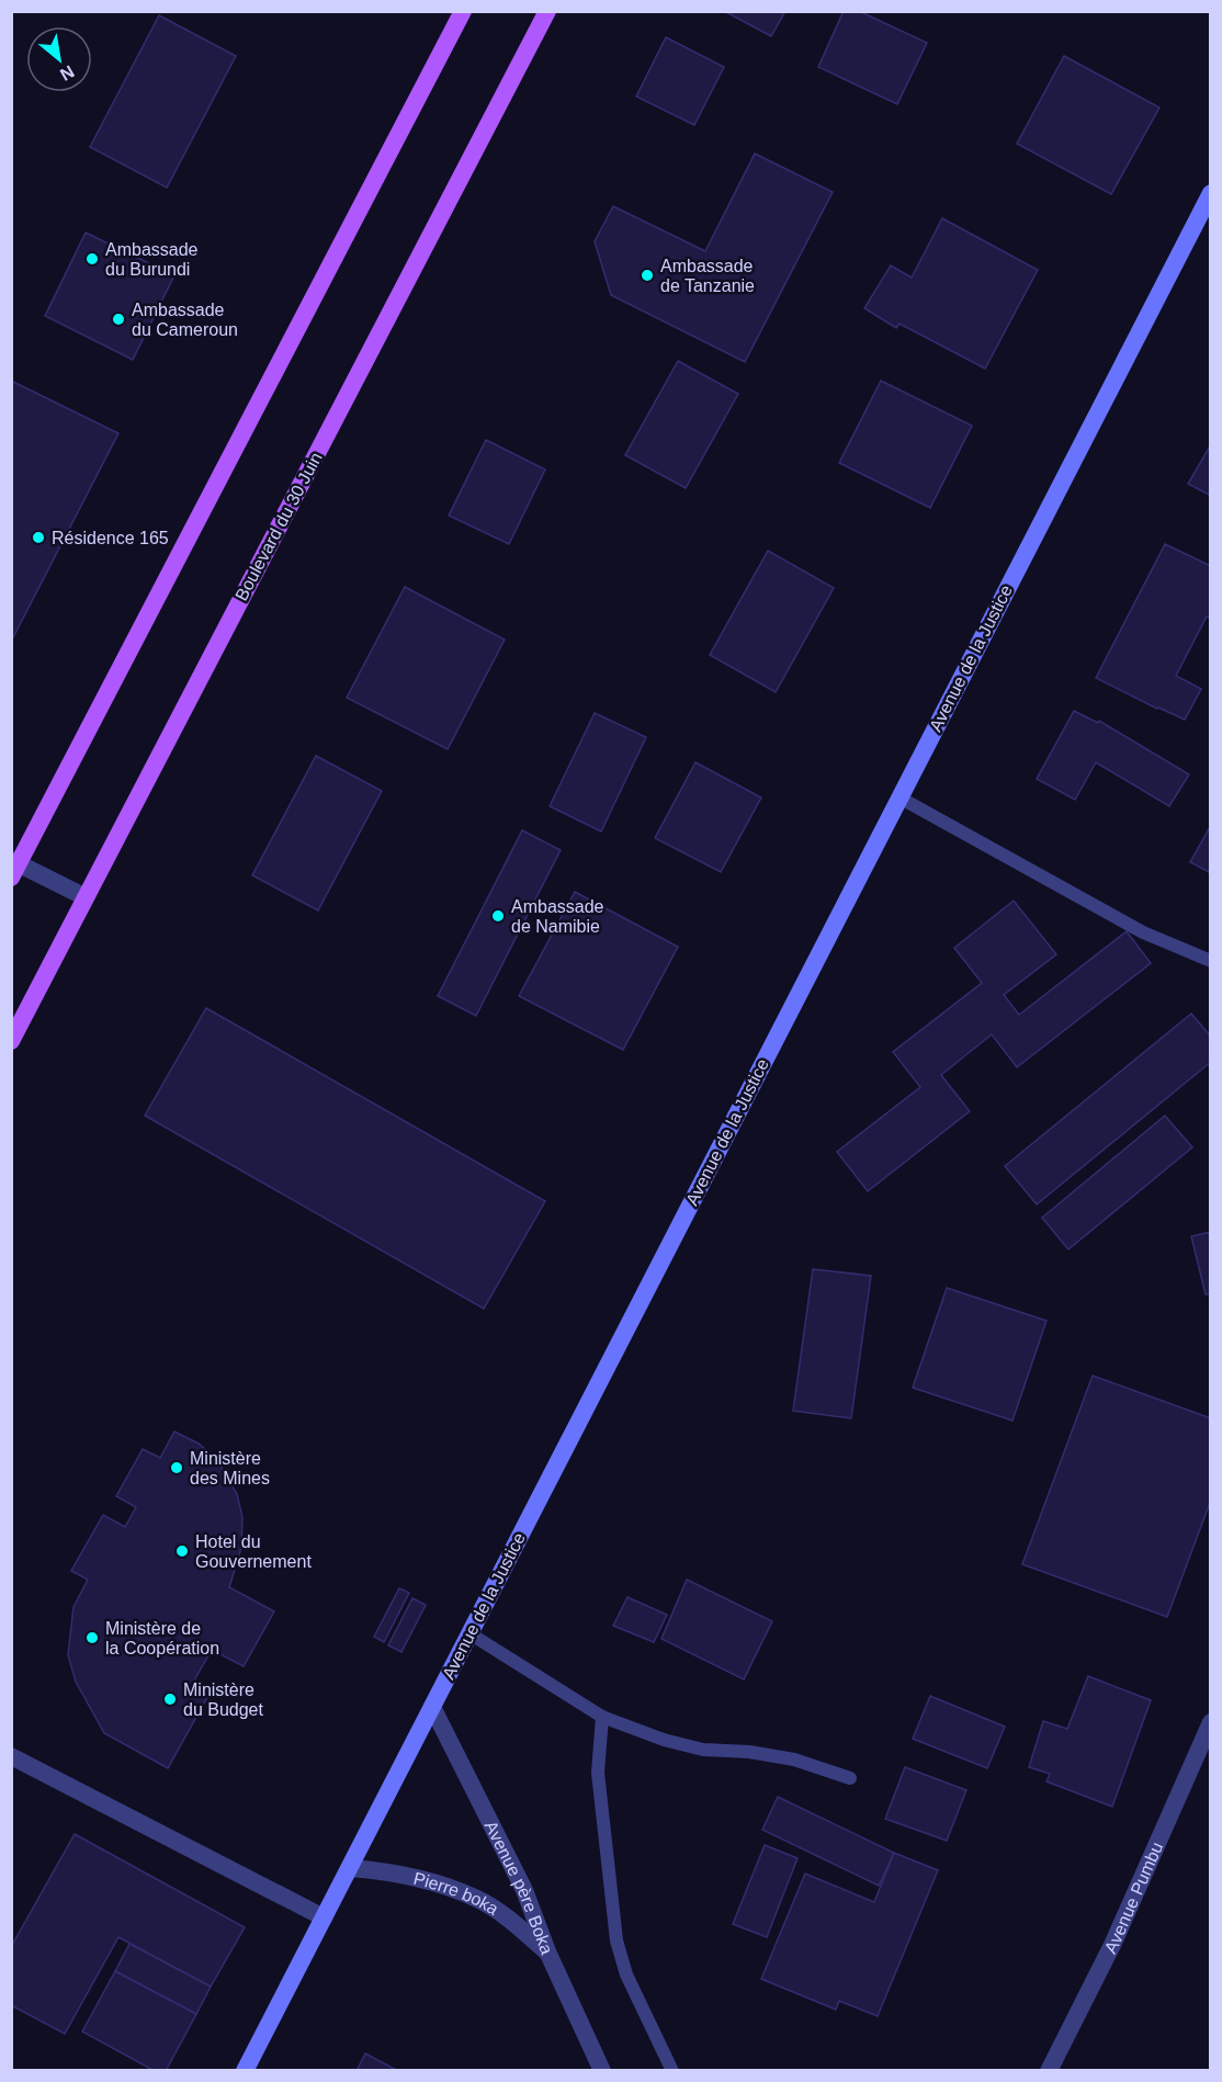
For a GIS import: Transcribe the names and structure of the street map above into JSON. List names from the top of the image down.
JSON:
{
  "streets": {
    "main road": ["Boulevard du 30 Juin", "Avenue de la Justice"],
    "street": ["Avenue père Boka", "Pierre boka", "Avenue Pumbu"]
  },
  "crossings": [
    ["Avenue de la Justice", "Avenue père Boka"],
    ["Avenue de la Justice", "Pierre boka"],
    ["Avenue père Boka", "Pierre boka"]
  ],
  "places": [
    "Ambassade du Burundi",
    "Ambassade de Tanzanie",
    "Ambassade du Cameroun",
    "Résidence 165",
    "Ambassade de Namibie",
    "Ministère des Mines",
    "Hotel du Gouvernement",
    "Ministère de la Coopération",
    "Ministère du Budget"
  ],
  "north": "bottom right"
}
